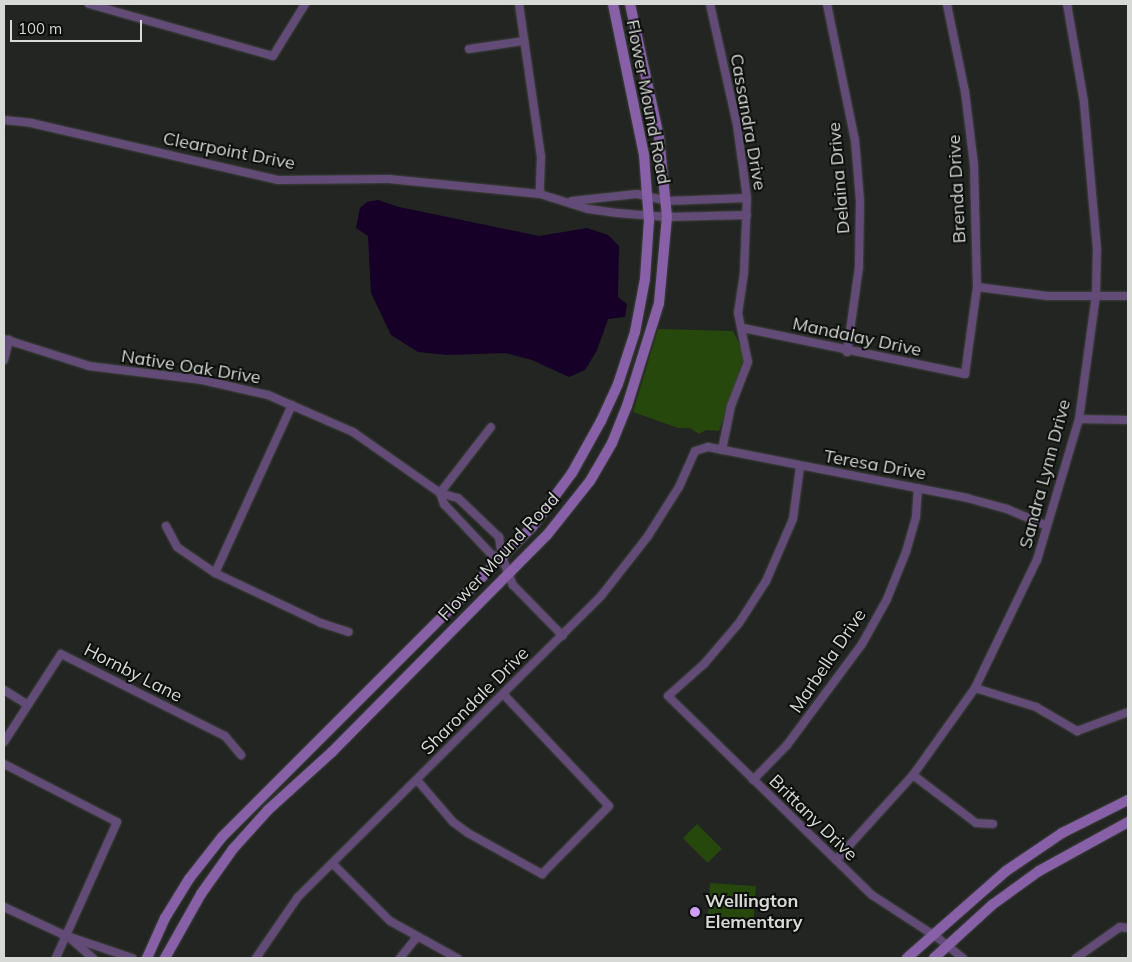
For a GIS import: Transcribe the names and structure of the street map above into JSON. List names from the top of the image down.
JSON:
{
  "streets": {
    "main road": ["Flower Mound Road"],
    "street": [
      "Cassandra Drive",
      "Clearpoint Drive",
      "Delaina Drive",
      "Brenda Drive",
      "Mandalay Drive",
      "Native Oak Drive",
      "Teresa Drive",
      "Sandra Lynn Drive",
      "Marbella Drive",
      "Hornby Lane",
      "Sharondale Drive",
      "Brittany Drive"
    ]
  },
  "crossings": [
    ["Flower Mound Road", "Clearpoint Drive"],
    ["Flower Mound Road", "Native Oak Drive"],
    ["Cassandra Drive", "Clearpoint Drive"],
    ["Cassandra Drive", "Mandalay Drive"],
    ["Cassandra Drive", "Teresa Drive"],
    ["Delaina Drive", "Mandalay Drive"],
    ["Brenda Drive", "Mandalay Drive"],
    ["Native Oak Drive", "Sharondale Drive"],
    ["Teresa Drive", "Sandra Lynn Drive"],
    ["Teresa Drive", "Marbella Drive"],
    ["Teresa Drive", "Sharondale Drive"],
    ["Teresa Drive", "Brittany Drive"],
    ["Sandra Lynn Drive", "Brittany Drive"],
    ["Marbella Drive", "Brittany Drive"]
  ],
  "places": ["Wellington Elementary"],
  "scale_bar": "100 m"
}
